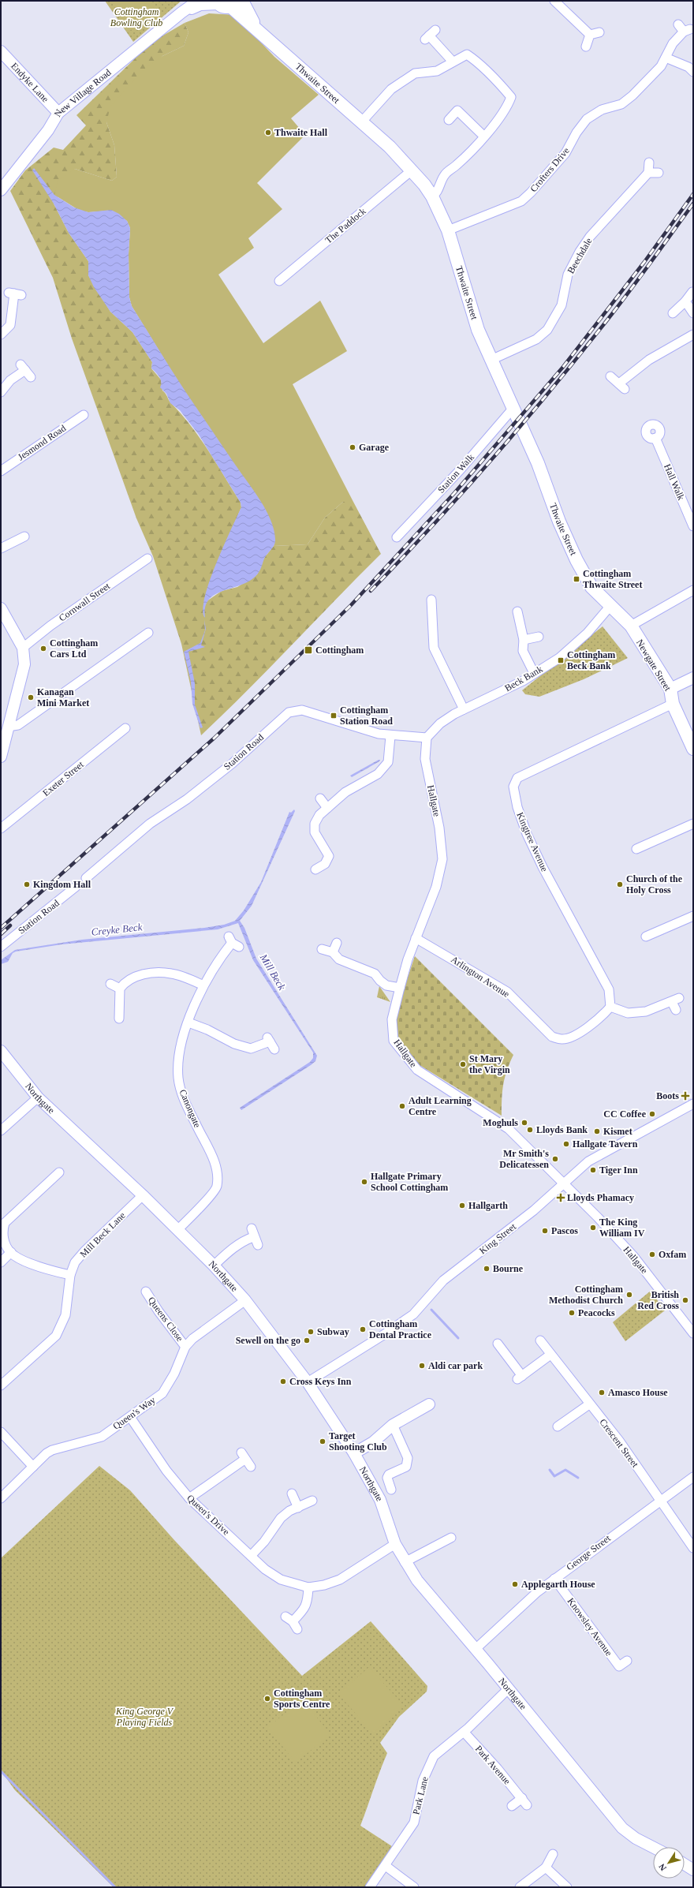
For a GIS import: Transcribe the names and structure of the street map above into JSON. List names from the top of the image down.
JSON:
{
  "streets": {
    "main road": ["Thwaite Street", "Newgate Street"],
    "street": [
      "Endyke Lane",
      "New Village Road",
      "Crofters Drive",
      "The Paddock",
      "Beechdale",
      "Jesmond Road",
      "Station Walk",
      "Hall Walk",
      "Cornwall Street",
      "Beck Bank",
      "Station Road",
      "Exeter Street",
      "Hallgate",
      "Kingtree Avenue",
      "Arlington Avenue",
      "Northgate",
      "Canongate",
      "Mill Beck Lane",
      "King Street",
      "Queens Close",
      "Queen's Way",
      "Crescent Street",
      "Queen's Drive",
      "George Street",
      "Knowsley Avenue",
      "Park Avenue",
      "Park Lane"
    ]
  },
  "crossings": [
    ["Endyke Lane", "New Village Road"],
    ["Thwaite Street", "Crofters Drive"],
    ["Thwaite Street", "The Paddock"],
    ["Thwaite Street", "Beechdale"],
    ["Thwaite Street", "Station Walk"],
    ["Thwaite Street", "Newgate Street"],
    ["Thwaite Street", "Beck Bank"],
    ["Newgate Street", "Beck Bank"],
    ["Newgate Street", "Kingtree Avenue"],
    ["Beck Bank", "Station Road"],
    ["Beck Bank", "Hallgate"],
    ["Station Road", "Hallgate"],
    ["Hallgate", "Arlington Avenue"],
    ["Hallgate", "King Street"],
    ["Kingtree Avenue", "Arlington Avenue"],
    ["Northgate", "Canongate"],
    ["Northgate", "Mill Beck Lane"],
    ["Northgate", "King Street"],
    ["Northgate", "Queen's Way"],
    ["Northgate", "Queen's Drive"],
    ["Northgate", "George Street"],
    ["Northgate", "Park Lane"],
    ["Queens Close", "Queen's Way"],
    ["Queen's Way", "Queen's Drive"],
    ["Crescent Street", "George Street"],
    ["George Street", "Knowsley Avenue"],
    ["Park Avenue", "Park Lane"]
  ],
  "water": ["Creyke Beck", "Mill Beck"],
  "parks": ["Cottingham Bowling Club", "King George V Playing Fields"],
  "places": {
    "other": [
      "Thwaite Hall",
      "Garage",
      "Cottingham Cars Ltd",
      "Kanagan Mini Market",
      "Kingdom Hall",
      "Church of the Holy Cross",
      "St Mary the Virgin",
      "Adult Learning Centre",
      "CC Coffee",
      "Moghuls",
      "Lloyds Bank",
      "Kismet",
      "Hallgate Tavern",
      "Mr Smith's Delicatessen",
      "Tiger Inn",
      "Hallgate Primary School Cottingham",
      "Hallgarth",
      "The King William IV",
      "Pascos",
      "Oxfam",
      "Bourne",
      "Cottingham Methodist Church",
      "British Red Cross",
      "Peacocks",
      "Cottingham Dental Practice",
      "Subway",
      "Sewell on the go",
      "Aldi car park",
      "Cross Keys Inn",
      "Amasco House",
      "Target Shooting Club",
      "Applegarth House",
      "Cottingham Sports Centre"
    ],
    "transit": [
      "Cottingham Thwaite Street",
      "Cottingham",
      "Cottingham Beck Bank",
      "Cottingham Station Road"
    ],
    "health": ["Boots", "Lloyds Phamacy"]
  },
  "north": "bottom left"
}
